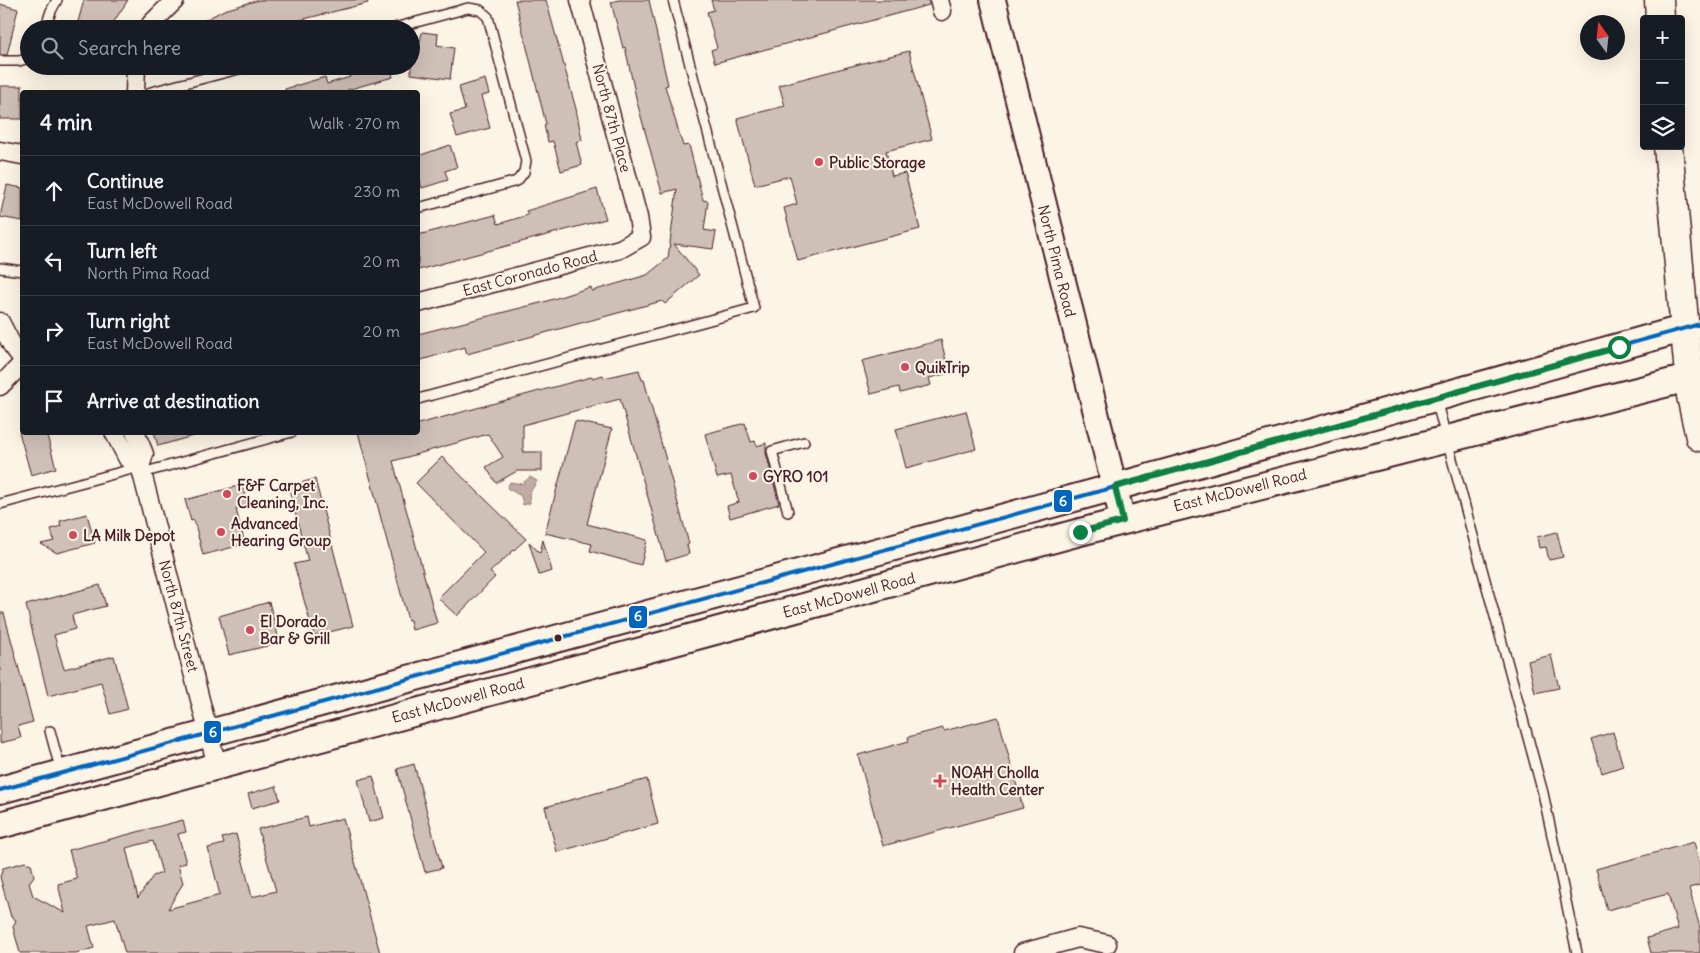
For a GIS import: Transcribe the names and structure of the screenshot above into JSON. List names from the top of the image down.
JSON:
{
  "streets": {
    "main road": ["North Pima Road", "East McDowell Road"],
    "street": ["North 87th Place", "East Coronado Road", "North 87th Street"]
  },
  "crossings": [
    ["North 87th Place", "East Coronado Road"],
    ["North Pima Road", "East McDowell Road"],
    ["East McDowell Road", "North 87th Street"]
  ],
  "places": {
    "other": [
      "Public Storage",
      "QuikTrip",
      "GYRO 101",
      "F&F Carpet Cleaning, Inc.",
      "Advanced Hearing Group",
      "LA Milk Depot",
      "El Dorado Bar & Grill"
    ],
    "health": ["NOAH Cholla Health Center"]
  },
  "lines": ["transit line 6"],
  "north": "top",
  "page": {
    "map_buttons": ["+", "−"],
    "search": "Search here",
    "heading": ["4 min", "Walk · 270 m"],
    "list": [
      ["Continue", "East McDowell Road", "230 m"],
      ["Turn left", "North Pima Road", "20 m"],
      ["Turn right", "East McDowell Road", "20 m"],
      "Arrive at destination"
    ]
  }
}
